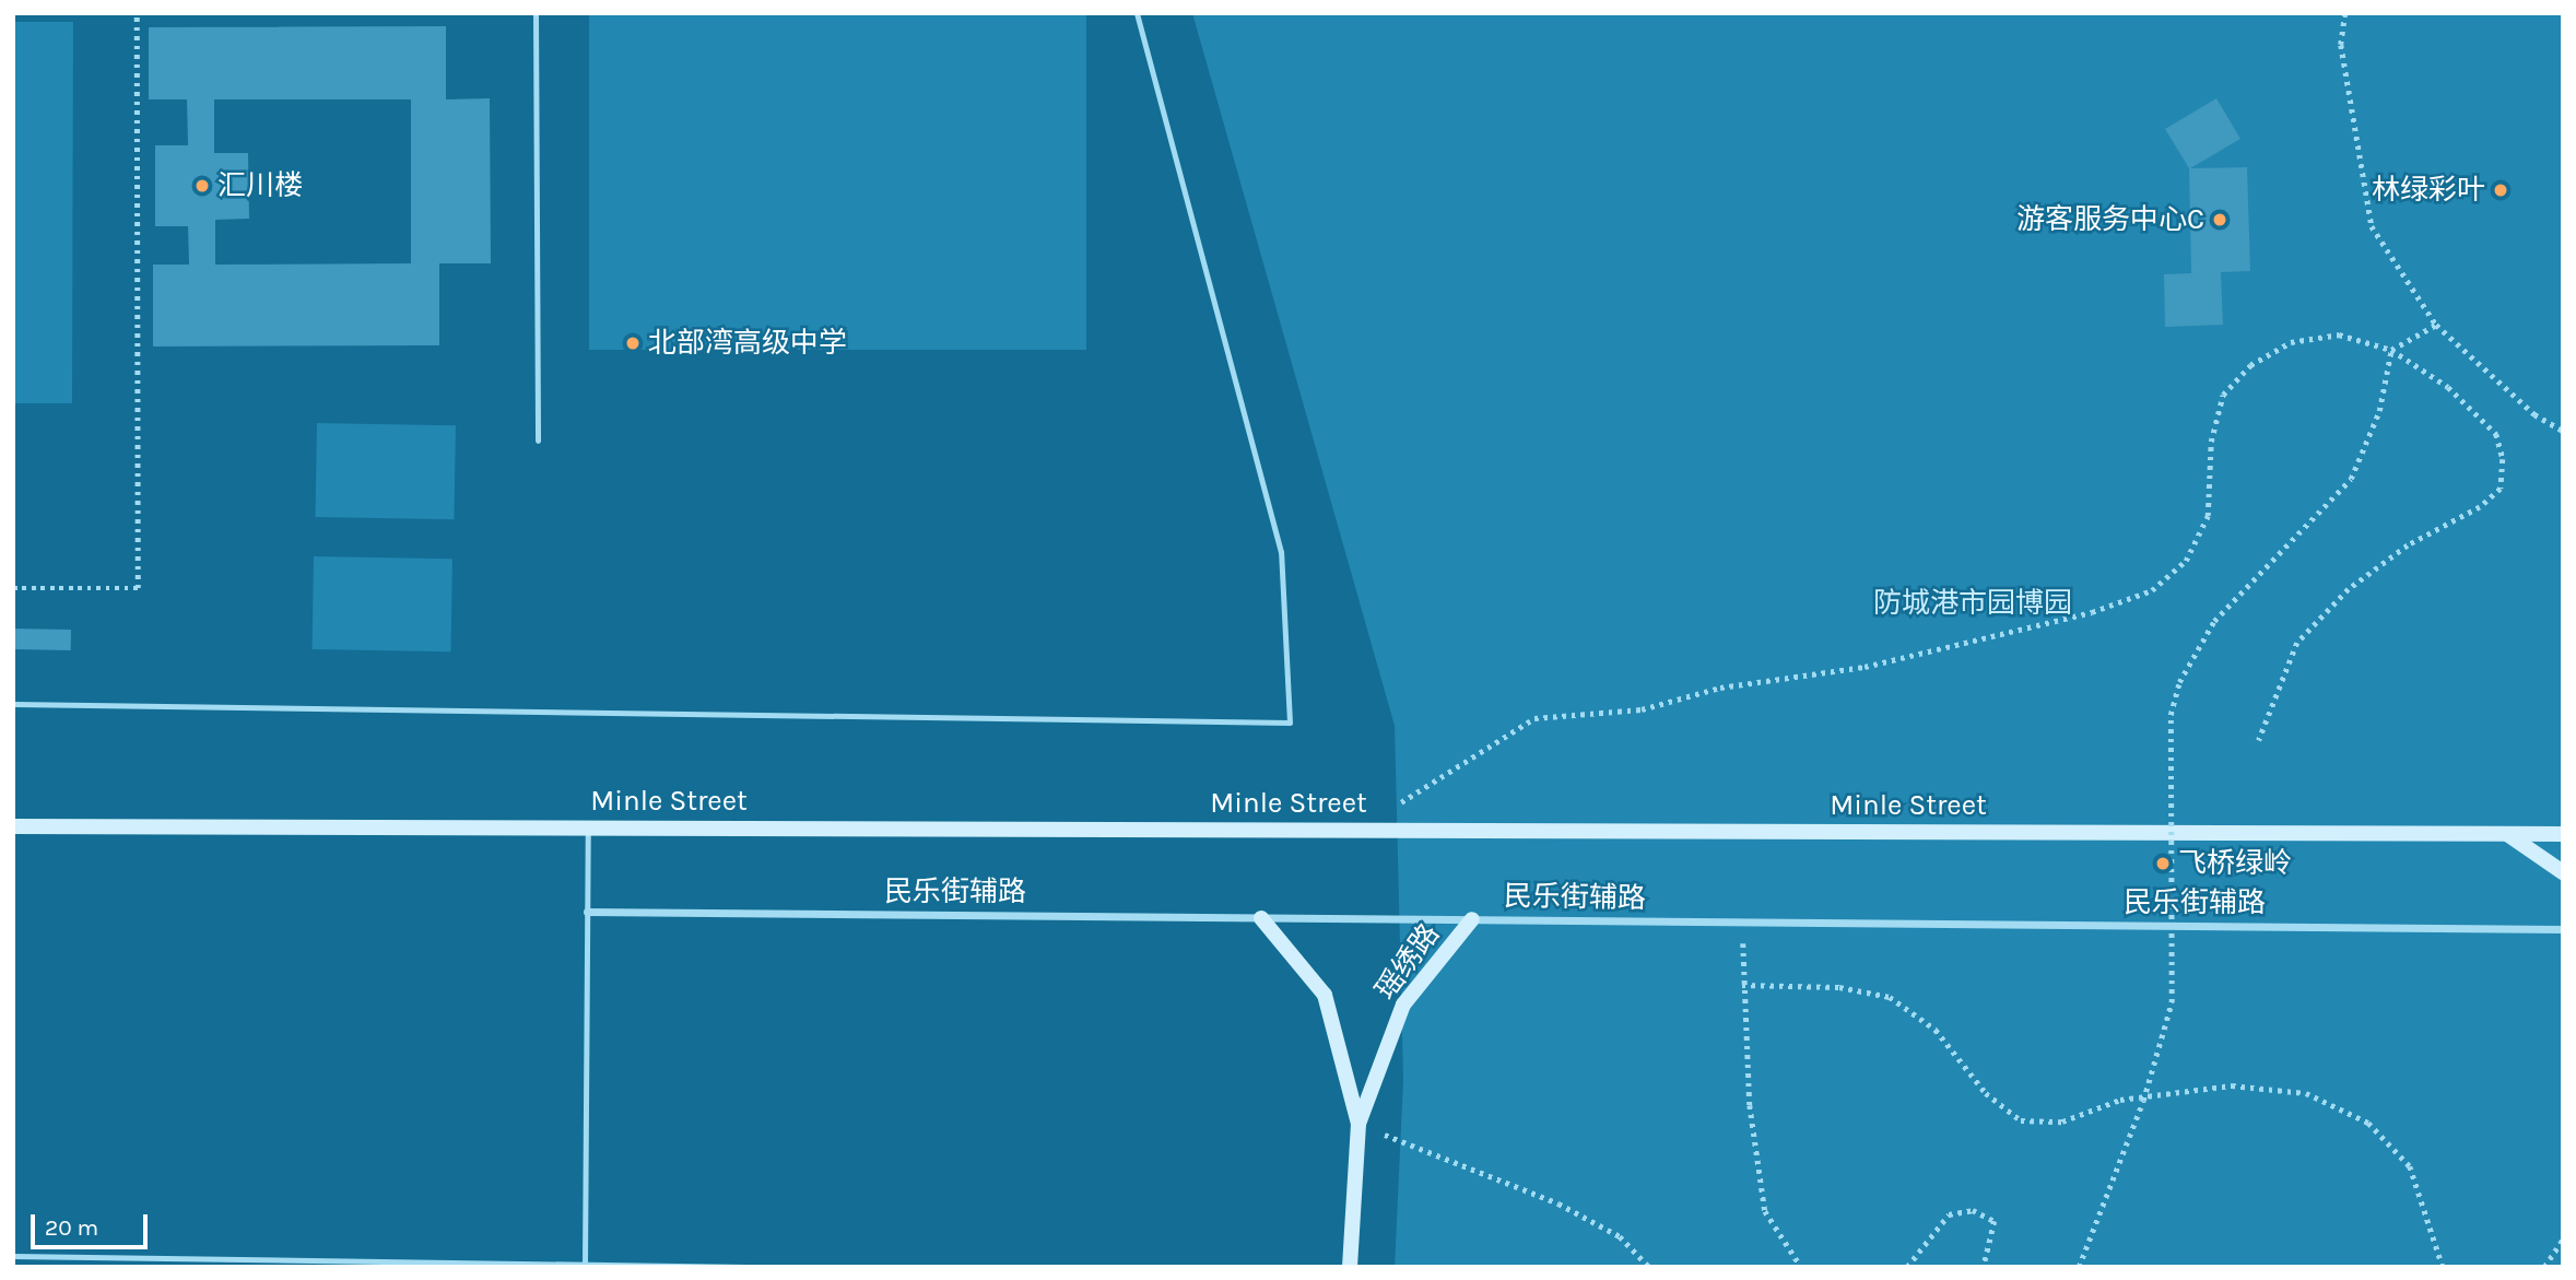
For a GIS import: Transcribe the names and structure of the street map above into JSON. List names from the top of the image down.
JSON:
{
  "streets": {
    "street": ["Minle Street", "民乐街辅路", "瑶绣路"]
  },
  "crossings": [
    ["民乐街辅路", "瑶绣路"]
  ],
  "parks": ["防城港市园博园"],
  "places": [
    "汇川楼",
    "林绿彩叶",
    "游客服务中心C",
    "北部湾高级中学",
    "飞桥绿岭"
  ],
  "scale_bar": "20 m"
}
